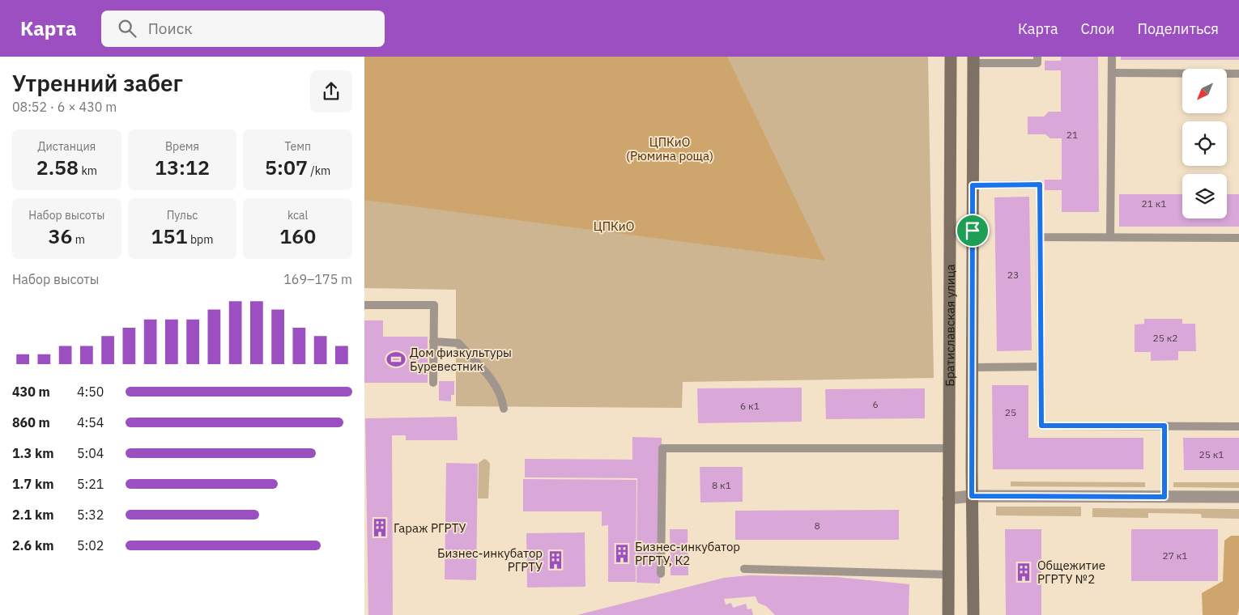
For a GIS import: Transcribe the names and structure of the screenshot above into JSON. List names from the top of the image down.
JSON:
{
  "streets": {
    "street": ["Братиславская улица"]
  },
  "parks": ["ЦПКиО (Рюмина роща)", "ЦПКиО"],
  "places": {
    "sports": ["Дом физкультуры Буревестник"],
    "building": [
      "Гараж РГРТУ",
      "Бизнес-инкубатор РГРТУ, К2",
      "Бизнес-инкубатор РГРТУ",
      "Общежитие РГРТУ №2"
    ]
  },
  "house_numbers": [
    "21",
    "21 к1",
    "23",
    "25 к2",
    "6",
    "6 к1",
    "25",
    "25 к1",
    "8 к1",
    "8",
    "27 к1"
  ],
  "north": "bottom left",
  "page": {
    "header": "Карта",
    "search": "Поиск",
    "nav": ["Карта", "Слои", "Поделиться"],
    "heading": ["Утренний забег", "08:52 · 6 × 430 m"],
    "stats": [
      ["Дистанция", "2.58 km"],
      ["Время", "13:12"],
      ["Темп", "5:07 /km"],
      ["Набор высоты", "36 m"],
      ["Пульс", "151 bpm"],
      ["kcal", "160"]
    ],
    "chart": ["Набор высоты", "169–175 m"],
    "list": [
      {
        "name": "430 m",
        "note": "4:50"
      },
      {
        "name": "860 m",
        "note": "4:54"
      },
      {
        "name": "1.3 km",
        "note": "5:04"
      },
      {
        "name": "1.7 km",
        "note": "5:21"
      },
      {
        "name": "2.1 km",
        "note": "5:32"
      },
      {
        "name": "2.6 km",
        "note": "5:02"
      }
    ]
  }
}
